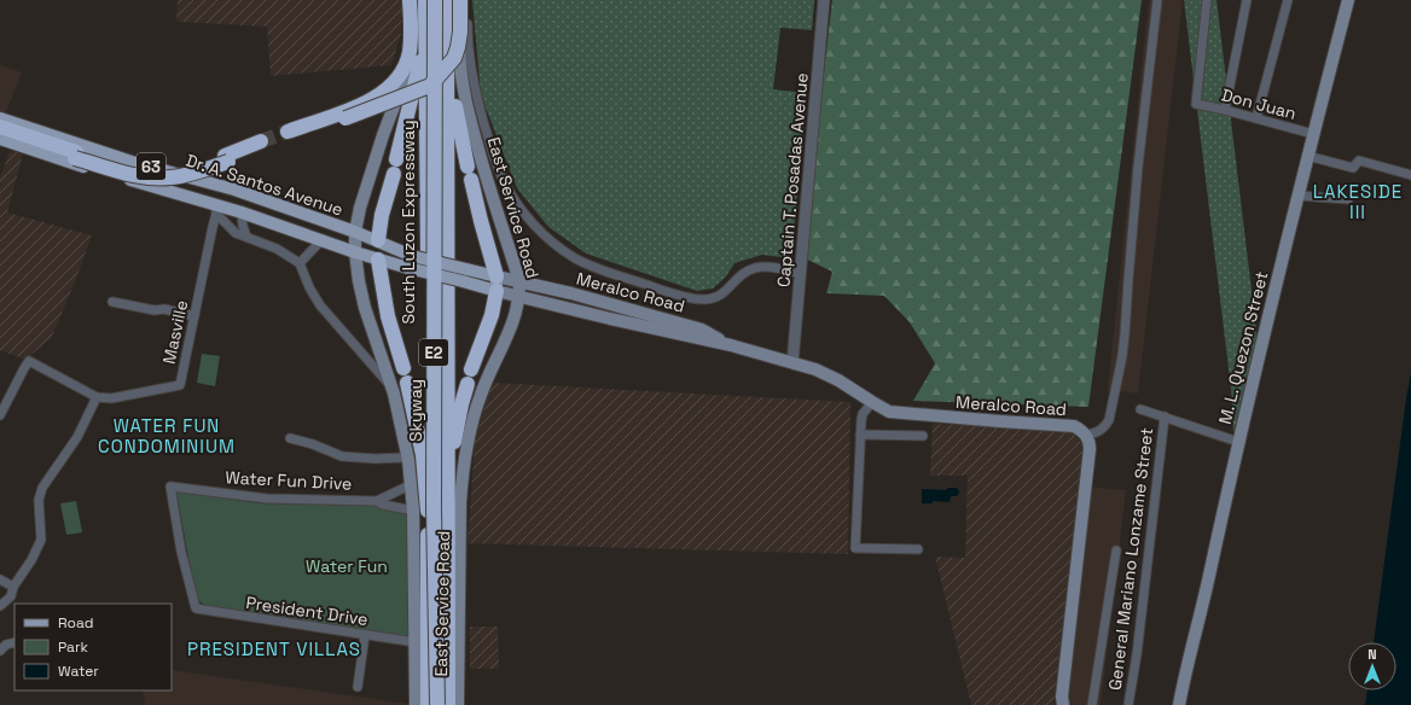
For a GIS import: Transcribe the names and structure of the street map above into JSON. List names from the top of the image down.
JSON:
{
  "streets": {
    "highway": ["South Luzon Expressway", "E2", "Skyway"],
    "main road": [
      "63",
      "Dr. A. Santos Avenue",
      "East Service Road",
      "Meralco Road",
      "M. L. Quezon Street"
    ],
    "street": [
      "Don Juan",
      "Captain T. Posadas Avenue",
      "Masville",
      "Water Fun Drive",
      "General Mariano Lonzame Street",
      "President Drive"
    ]
  },
  "crossings": [
    ["Don Juan", "M. L. Quezon Street"],
    ["Captain T. Posadas Avenue", "Meralco Road"],
    ["Dr. A. Santos Avenue", "East Service Road"],
    ["Dr. A. Santos Avenue", "Meralco Road"],
    ["Dr. A. Santos Avenue", "Masville"],
    ["East Service Road", "Meralco Road"],
    ["South Luzon Expressway", "Water Fun Drive"],
    ["Water Fun Drive", "President Drive"]
  ],
  "districts": ["LAKESIDE III", "WATER FUN CONDOMINIUM", "PRESIDENT VILLAS"],
  "parks": ["Water Fun"],
  "legend": ["Road", "Park", "Water"],
  "north": "top"
}
